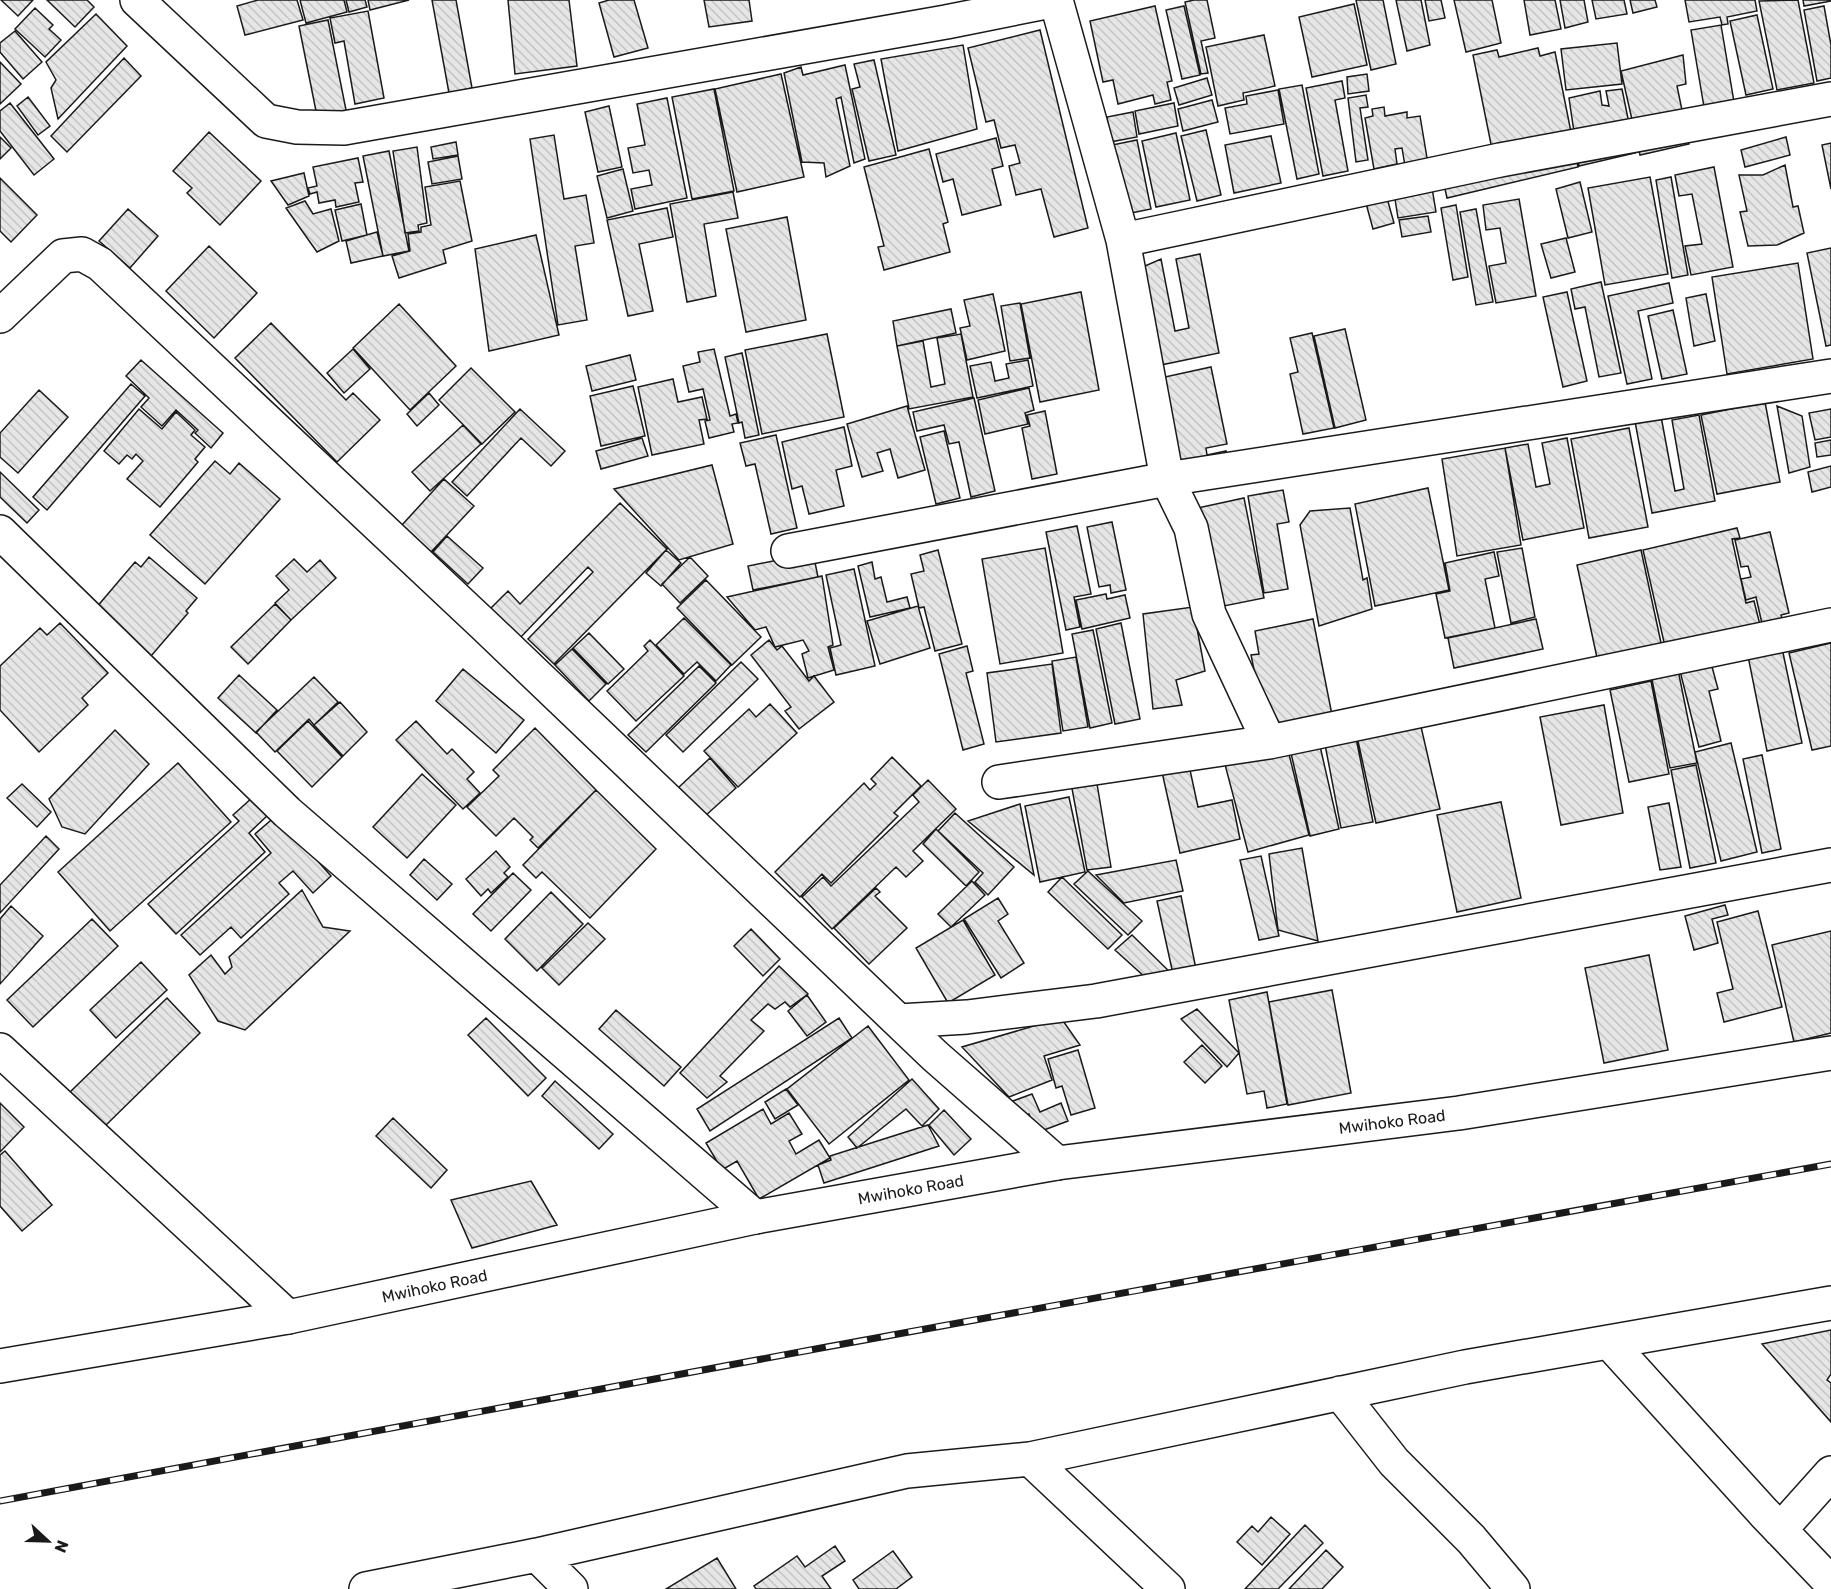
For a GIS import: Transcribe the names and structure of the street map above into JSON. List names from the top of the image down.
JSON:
{
  "streets": {
    "street": ["Mwihoko Road"]
  },
  "north": "right"
}
